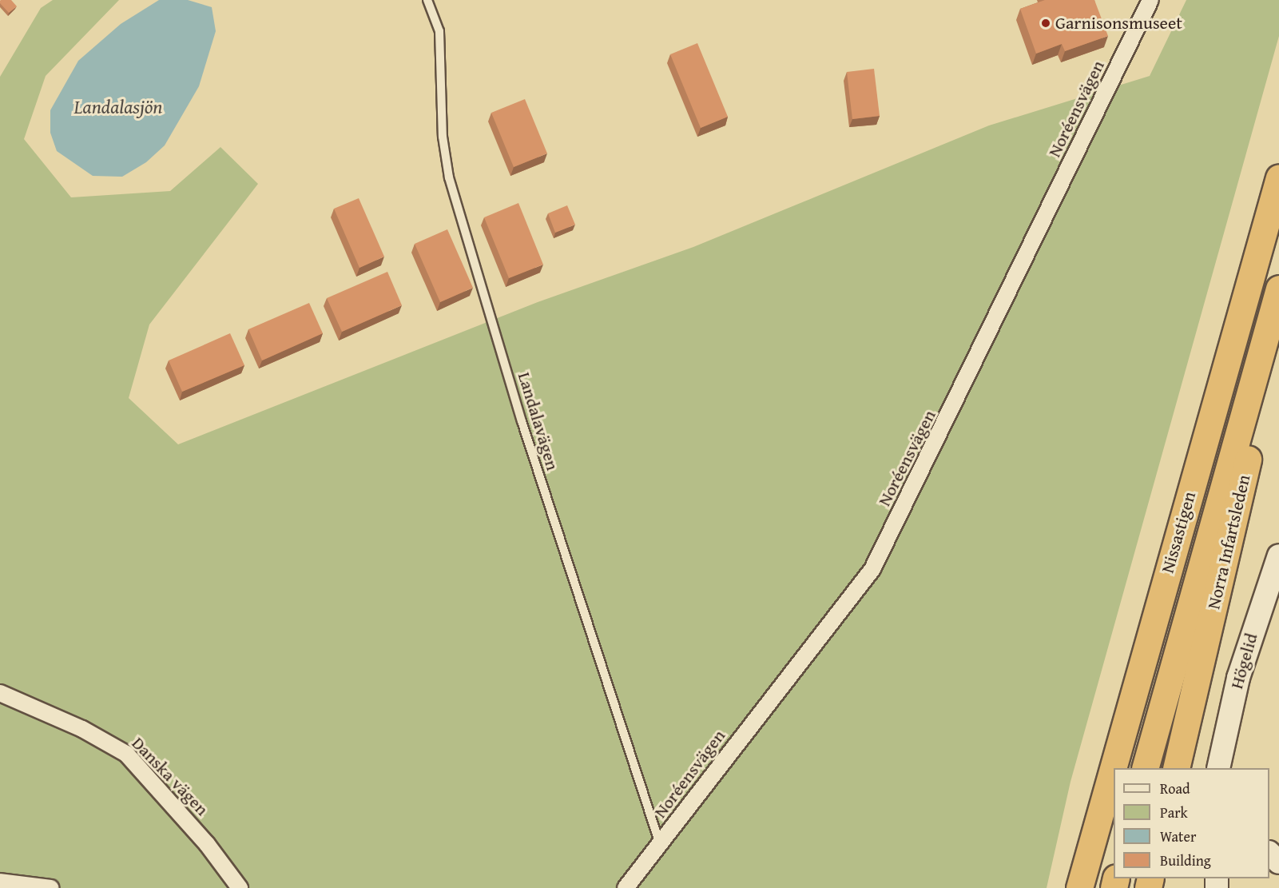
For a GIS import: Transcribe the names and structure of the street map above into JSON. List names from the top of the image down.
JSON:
{
  "streets": {
    "highway": ["Nissastigen", "Norra Infartsleden"],
    "street": ["Noréensvägen", "Högelid", "Danska vägen"],
    "lane": ["Landalavägen"]
  },
  "crossings": [
    ["Noréensvägen", "Landalavägen"]
  ],
  "water": ["Landalasjön"],
  "places": ["Garnisonsmuseet"],
  "legend": [
    "Road",
    "Park",
    "Water",
    "Building"
  ]
}
